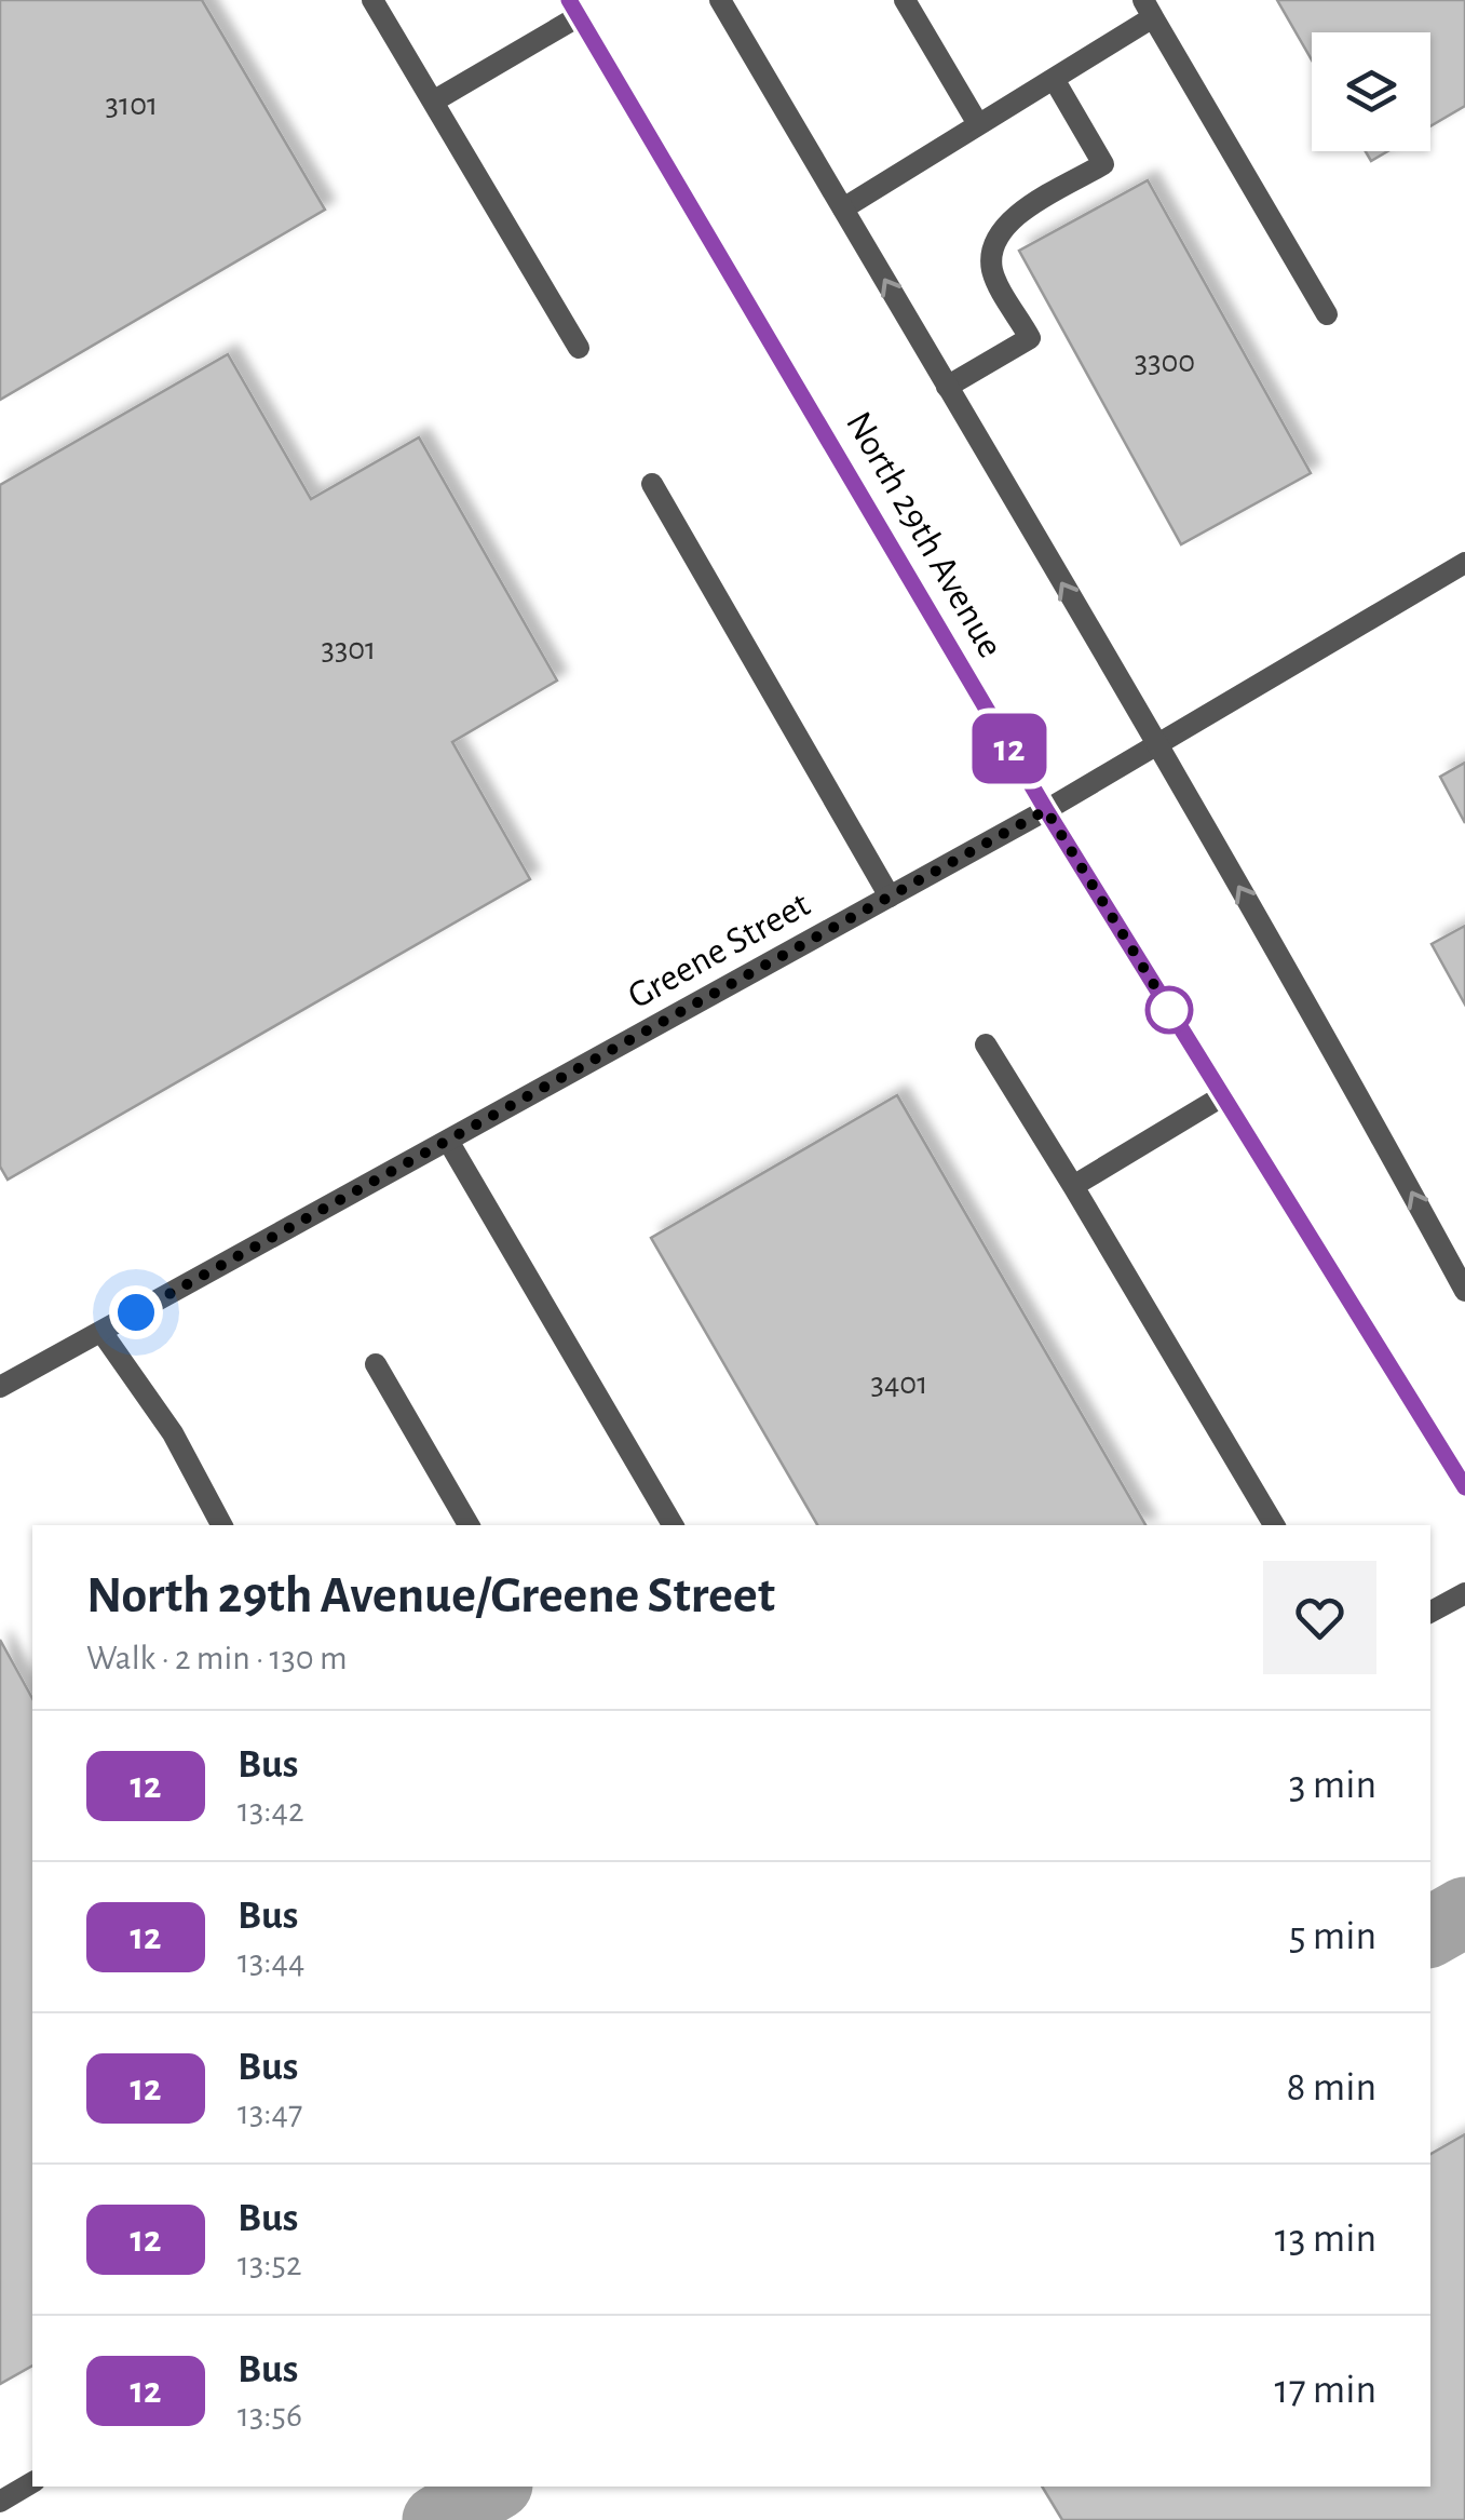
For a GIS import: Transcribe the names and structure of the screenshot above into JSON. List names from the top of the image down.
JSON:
{
  "streets": {
    "street": ["North 29th Avenue", "Greene Street"]
  },
  "crossings": [
    ["North 29th Avenue", "Greene Street"]
  ],
  "lines": ["bus line 12"],
  "house_numbers": [
    "3101",
    "3300",
    "3301",
    "3401"
  ],
  "page": {
    "on_map": "12",
    "heading": ["North 29th Avenue/Greene Street", "Walk · 2 min · 130 m"],
    "list": [
      {
        "mark": "12",
        "name": "Bus",
        "note": "13:42",
        "value": "3 min"
      },
      {
        "mark": "12",
        "name": "Bus",
        "note": "13:44",
        "value": "5 min"
      },
      {
        "mark": "12",
        "name": "Bus",
        "note": "13:47",
        "value": "8 min"
      },
      {
        "mark": "12",
        "name": "Bus",
        "note": "13:52",
        "value": "13 min"
      },
      {
        "mark": "12",
        "name": "Bus",
        "note": "13:56",
        "value": "17 min"
      }
    ]
  }
}
